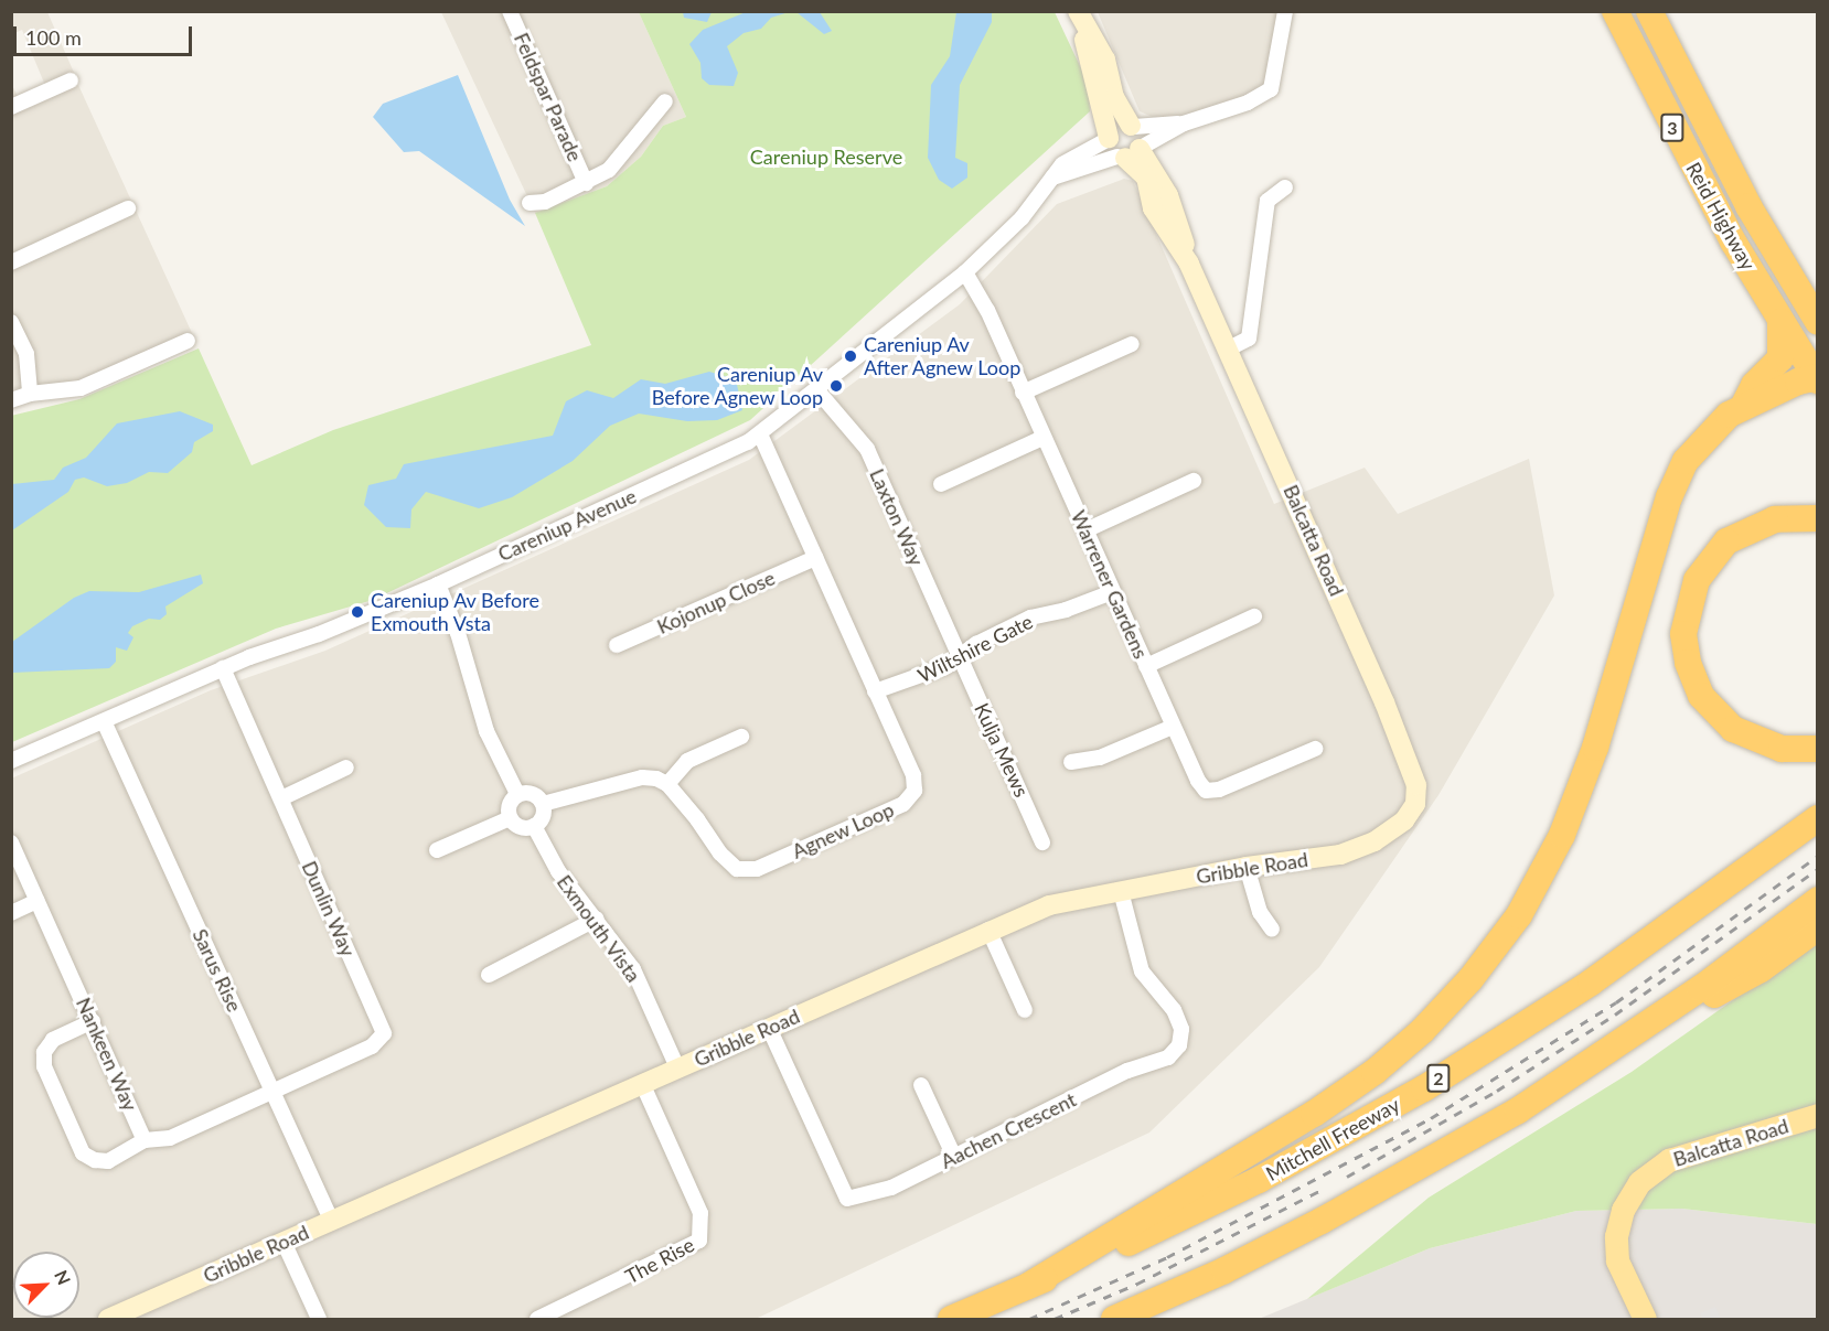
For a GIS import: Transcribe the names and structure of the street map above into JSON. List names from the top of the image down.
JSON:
{
  "streets": {
    "highway": [
      "3",
      "Reid Highway",
      "2",
      "Mitchell Freeway"
    ],
    "main road": ["Balcatta Road"],
    "street": [
      "Feldspar Parade",
      "Laxton Way",
      "Careniup Avenue",
      "Warrener Gardens",
      "Kojonup Close",
      "Wiltshire Gate",
      "Kulja Mews",
      "Agnew Loop",
      "Gribble Road",
      "Dunlin Way",
      "Exmouth Vista",
      "Sarus Rise",
      "Nankeen Way",
      "Aachen Crescent",
      "The Rise"
    ]
  },
  "crossings": [
    ["Laxton Way", "Careniup Avenue"],
    ["Laxton Way", "Wiltshire Gate"],
    ["Laxton Way", "Kulja Mews"],
    ["Careniup Avenue", "Balcatta Road"],
    ["Careniup Avenue", "Warrener Gardens"],
    ["Careniup Avenue", "Agnew Loop"],
    ["Careniup Avenue", "Dunlin Way"],
    ["Careniup Avenue", "Sarus Rise"],
    ["Balcatta Road", "Gribble Road"],
    ["Warrener Gardens", "Wiltshire Gate"],
    ["Kojonup Close", "Agnew Loop"],
    ["Wiltshire Gate", "Kulja Mews"],
    ["Wiltshire Gate", "Agnew Loop"],
    ["Gribble Road", "Exmouth Vista"],
    ["Gribble Road", "Sarus Rise"],
    ["Gribble Road", "Aachen Crescent"],
    ["Gribble Road", "The Rise"],
    ["Dunlin Way", "Sarus Rise"]
  ],
  "parks": ["Careniup Reserve"],
  "places": ["Careniup Av After Agnew Loop", "Careniup Av Before Agnew Loop", "Careniup Av Before Exmouth Vsta"],
  "scale_bar": "100 m",
  "north": "top right"
}
